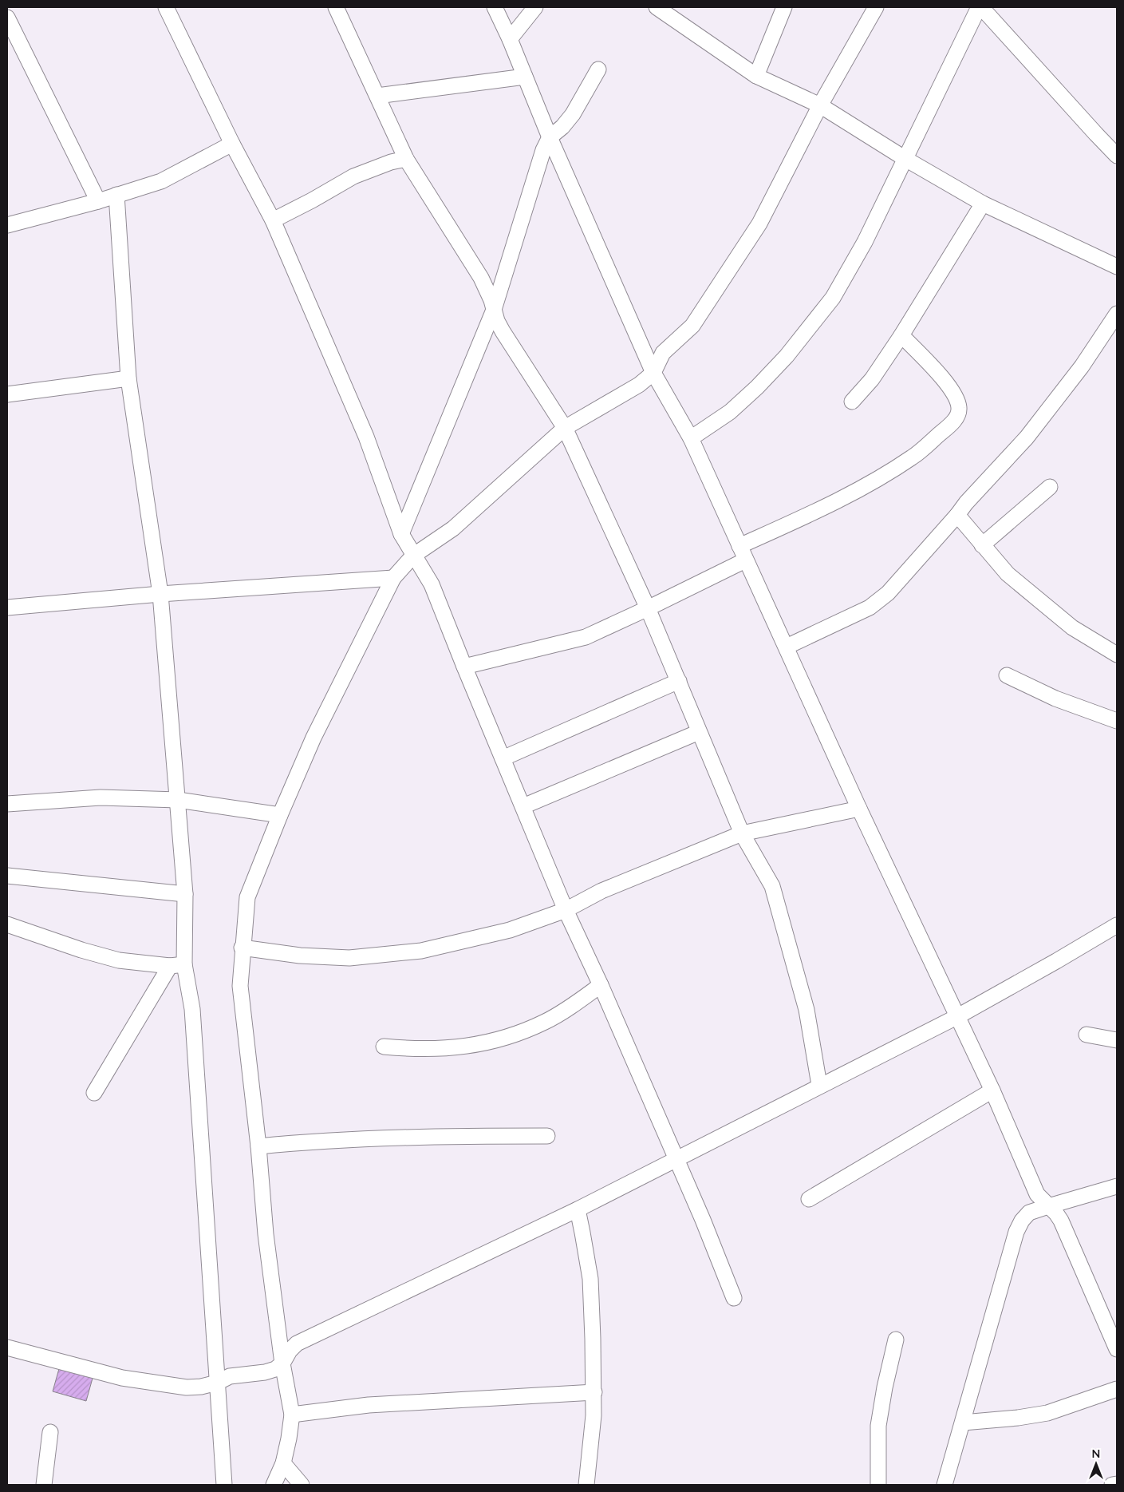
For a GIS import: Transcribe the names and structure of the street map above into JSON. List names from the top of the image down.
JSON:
{
  "north": "top"
}
